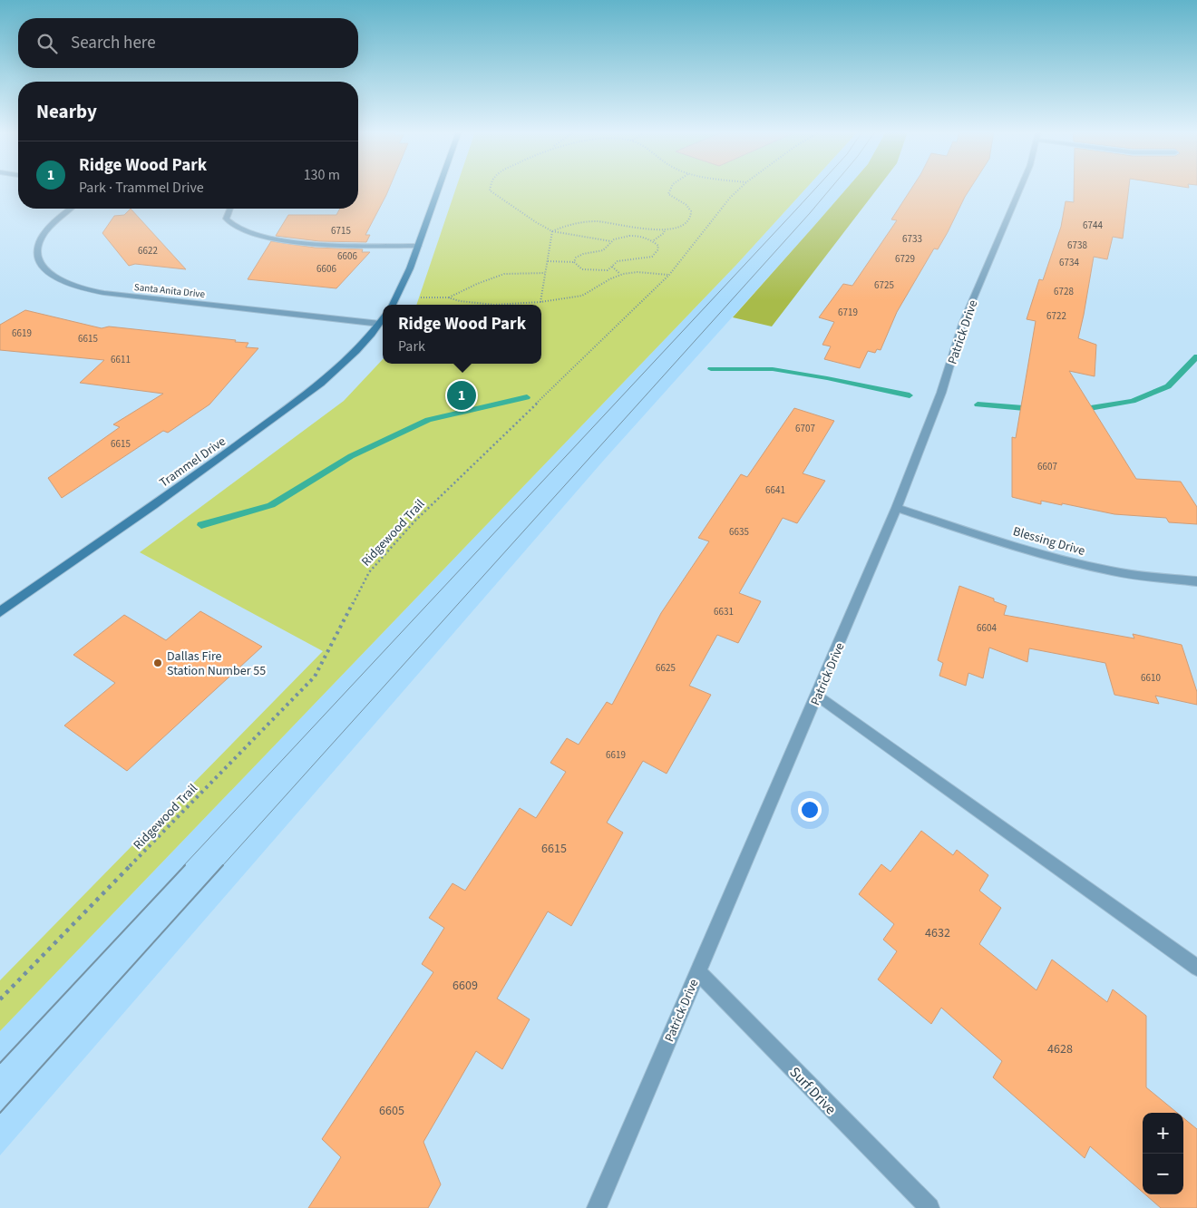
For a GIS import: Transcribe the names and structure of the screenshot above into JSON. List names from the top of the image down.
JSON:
{
  "streets": {
    "street": [
      "Santa Anita Drive",
      "Patrick Drive",
      "Trammel Drive",
      "Blessing Drive",
      "Surf Drive"
    ],
    "path": ["Ridgewood Trail"]
  },
  "crossings": [
    ["Santa Anita Drive", "Trammel Drive"],
    ["Patrick Drive", "Blessing Drive"],
    ["Patrick Drive", "Surf Drive"]
  ],
  "places": ["Dallas Fire Station Number 55"],
  "house_numbers": [
    "6744",
    "6715",
    "6733",
    "6738",
    "6622",
    "6606",
    "6729",
    "6734",
    "6606",
    "6725",
    "6728",
    "6719",
    "6722",
    "6619",
    "6615",
    "6611",
    "6707",
    "6615",
    "6607",
    "6641",
    "6635",
    "6631",
    "6604",
    "6625",
    "6610",
    "6619",
    "6615",
    "4632",
    "6609",
    "4628",
    "6605"
  ],
  "page": {
    "search": "Search here",
    "heading": "Nearby",
    "list": [
      {
        "mark": "1",
        "name": "Ridge Wood Park",
        "note": "Park · Trammel Drive",
        "value": "130 m"
      }
    ],
    "popup": ["Ridge Wood Park", "Park"],
    "pins": "1",
    "map_buttons": ["+", "−"]
  }
}
